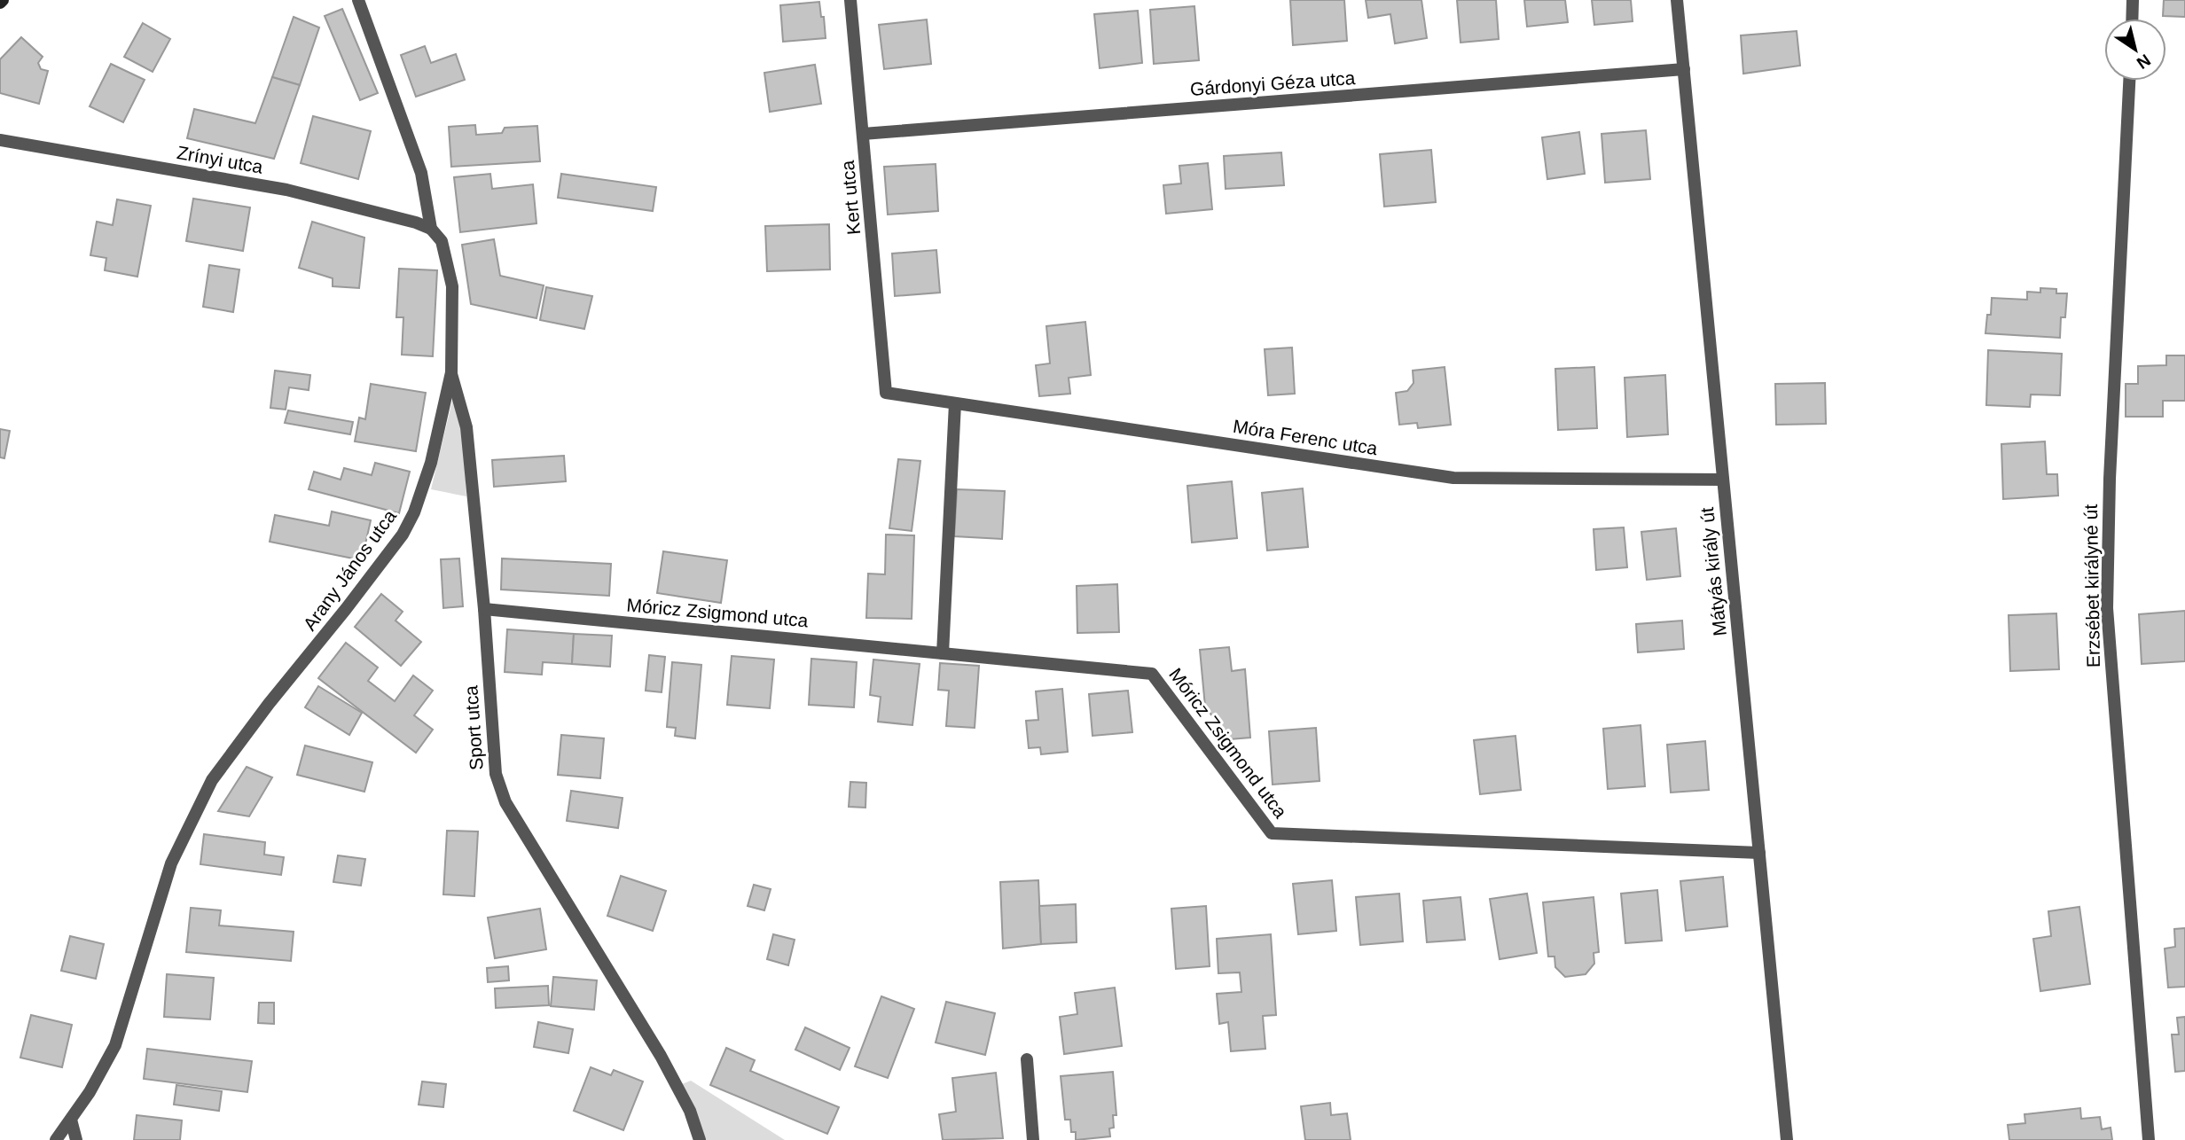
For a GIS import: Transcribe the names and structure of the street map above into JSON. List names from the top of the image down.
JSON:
{
  "streets": {
    "street": [
      "Gárdonyi Géza utca",
      "Zrínyi utca",
      "Kert utca",
      "Móra Ferenc utca",
      "Arany János utca",
      "Mátyás király út",
      "Erzsébet királyné út",
      "Móricz Zsigmond utca",
      "Sport utca"
    ]
  },
  "crossings": [
    ["Gárdonyi Géza utca", "Kert utca"],
    ["Gárdonyi Géza utca", "Mátyás király út"],
    ["Zrínyi utca", "Arany János utca"],
    ["Kert utca", "Móra Ferenc utca"],
    ["Móra Ferenc utca", "Mátyás király út"],
    ["Arany János utca", "Sport utca"],
    ["Mátyás király út", "Móricz Zsigmond utca"],
    ["Móricz Zsigmond utca", "Sport utca"]
  ],
  "north": "bottom right"
}
